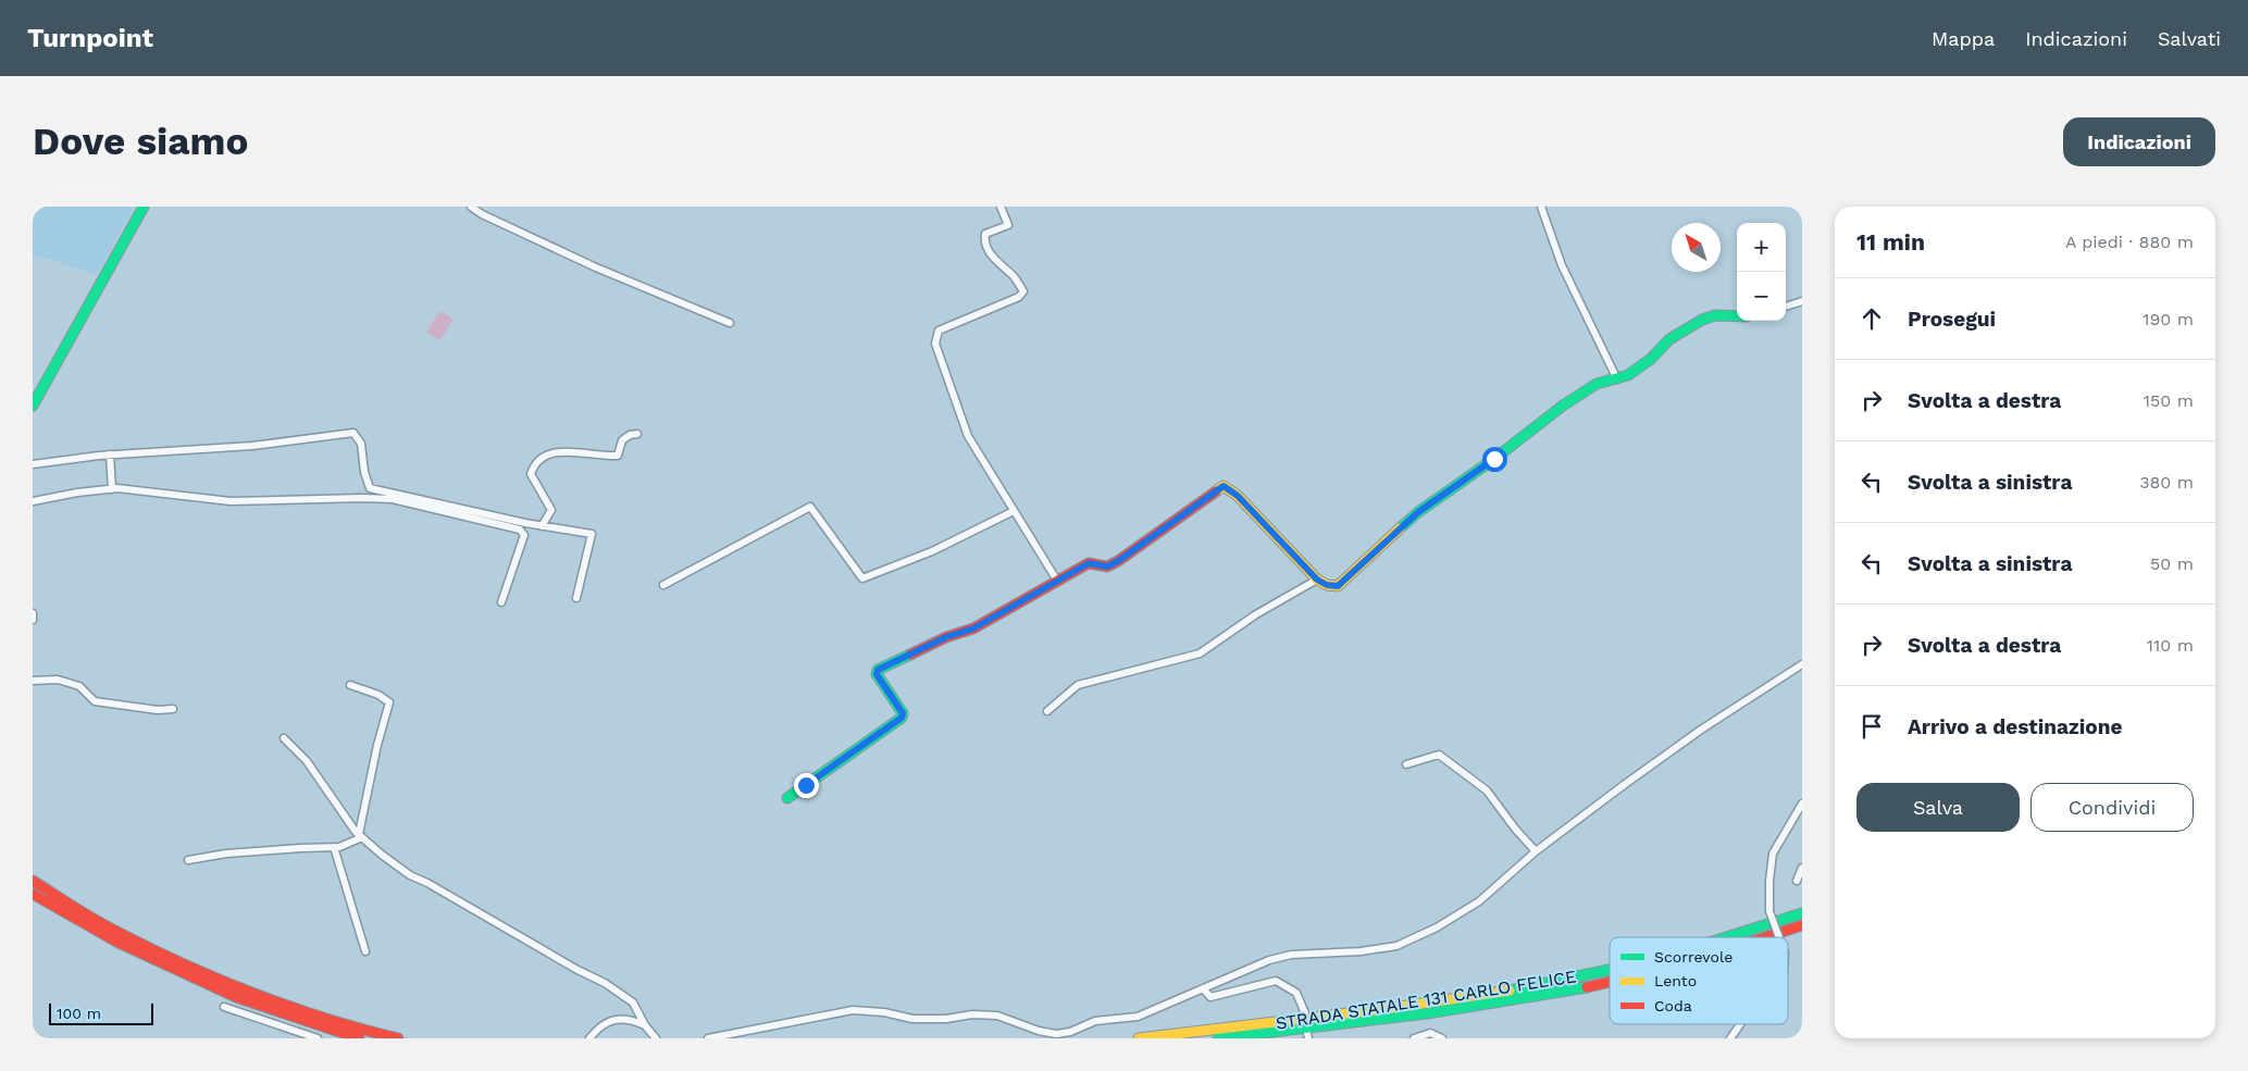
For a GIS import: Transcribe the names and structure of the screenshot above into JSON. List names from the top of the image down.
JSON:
{
  "streets": {
    "main road": ["STRADA STATALE 131 CARLO FELICE"]
  },
  "legend": ["Scorrevole", "Lento", "Coda"],
  "scale_bar": "100 m",
  "north": "top left",
  "page": {
    "header": "Turnpoint",
    "nav": ["Mappa", "Indicazioni", "Salvati"],
    "buttons": [
      "Indicazioni",
      ["Salva", "Condividi"]
    ],
    "title": "Dove siamo",
    "heading": ["11 min", "A piedi · 880 m"],
    "map_buttons": ["+", "−"],
    "list": [
      ["Prosegui", "190 m"],
      ["Svolta a destra", "150 m"],
      ["Svolta a sinistra", "380 m"],
      ["Svolta a sinistra", "50 m"],
      ["Svolta a destra", "110 m"],
      "Arrivo a destinazione"
    ],
    "scale": "100 m"
  }
}
